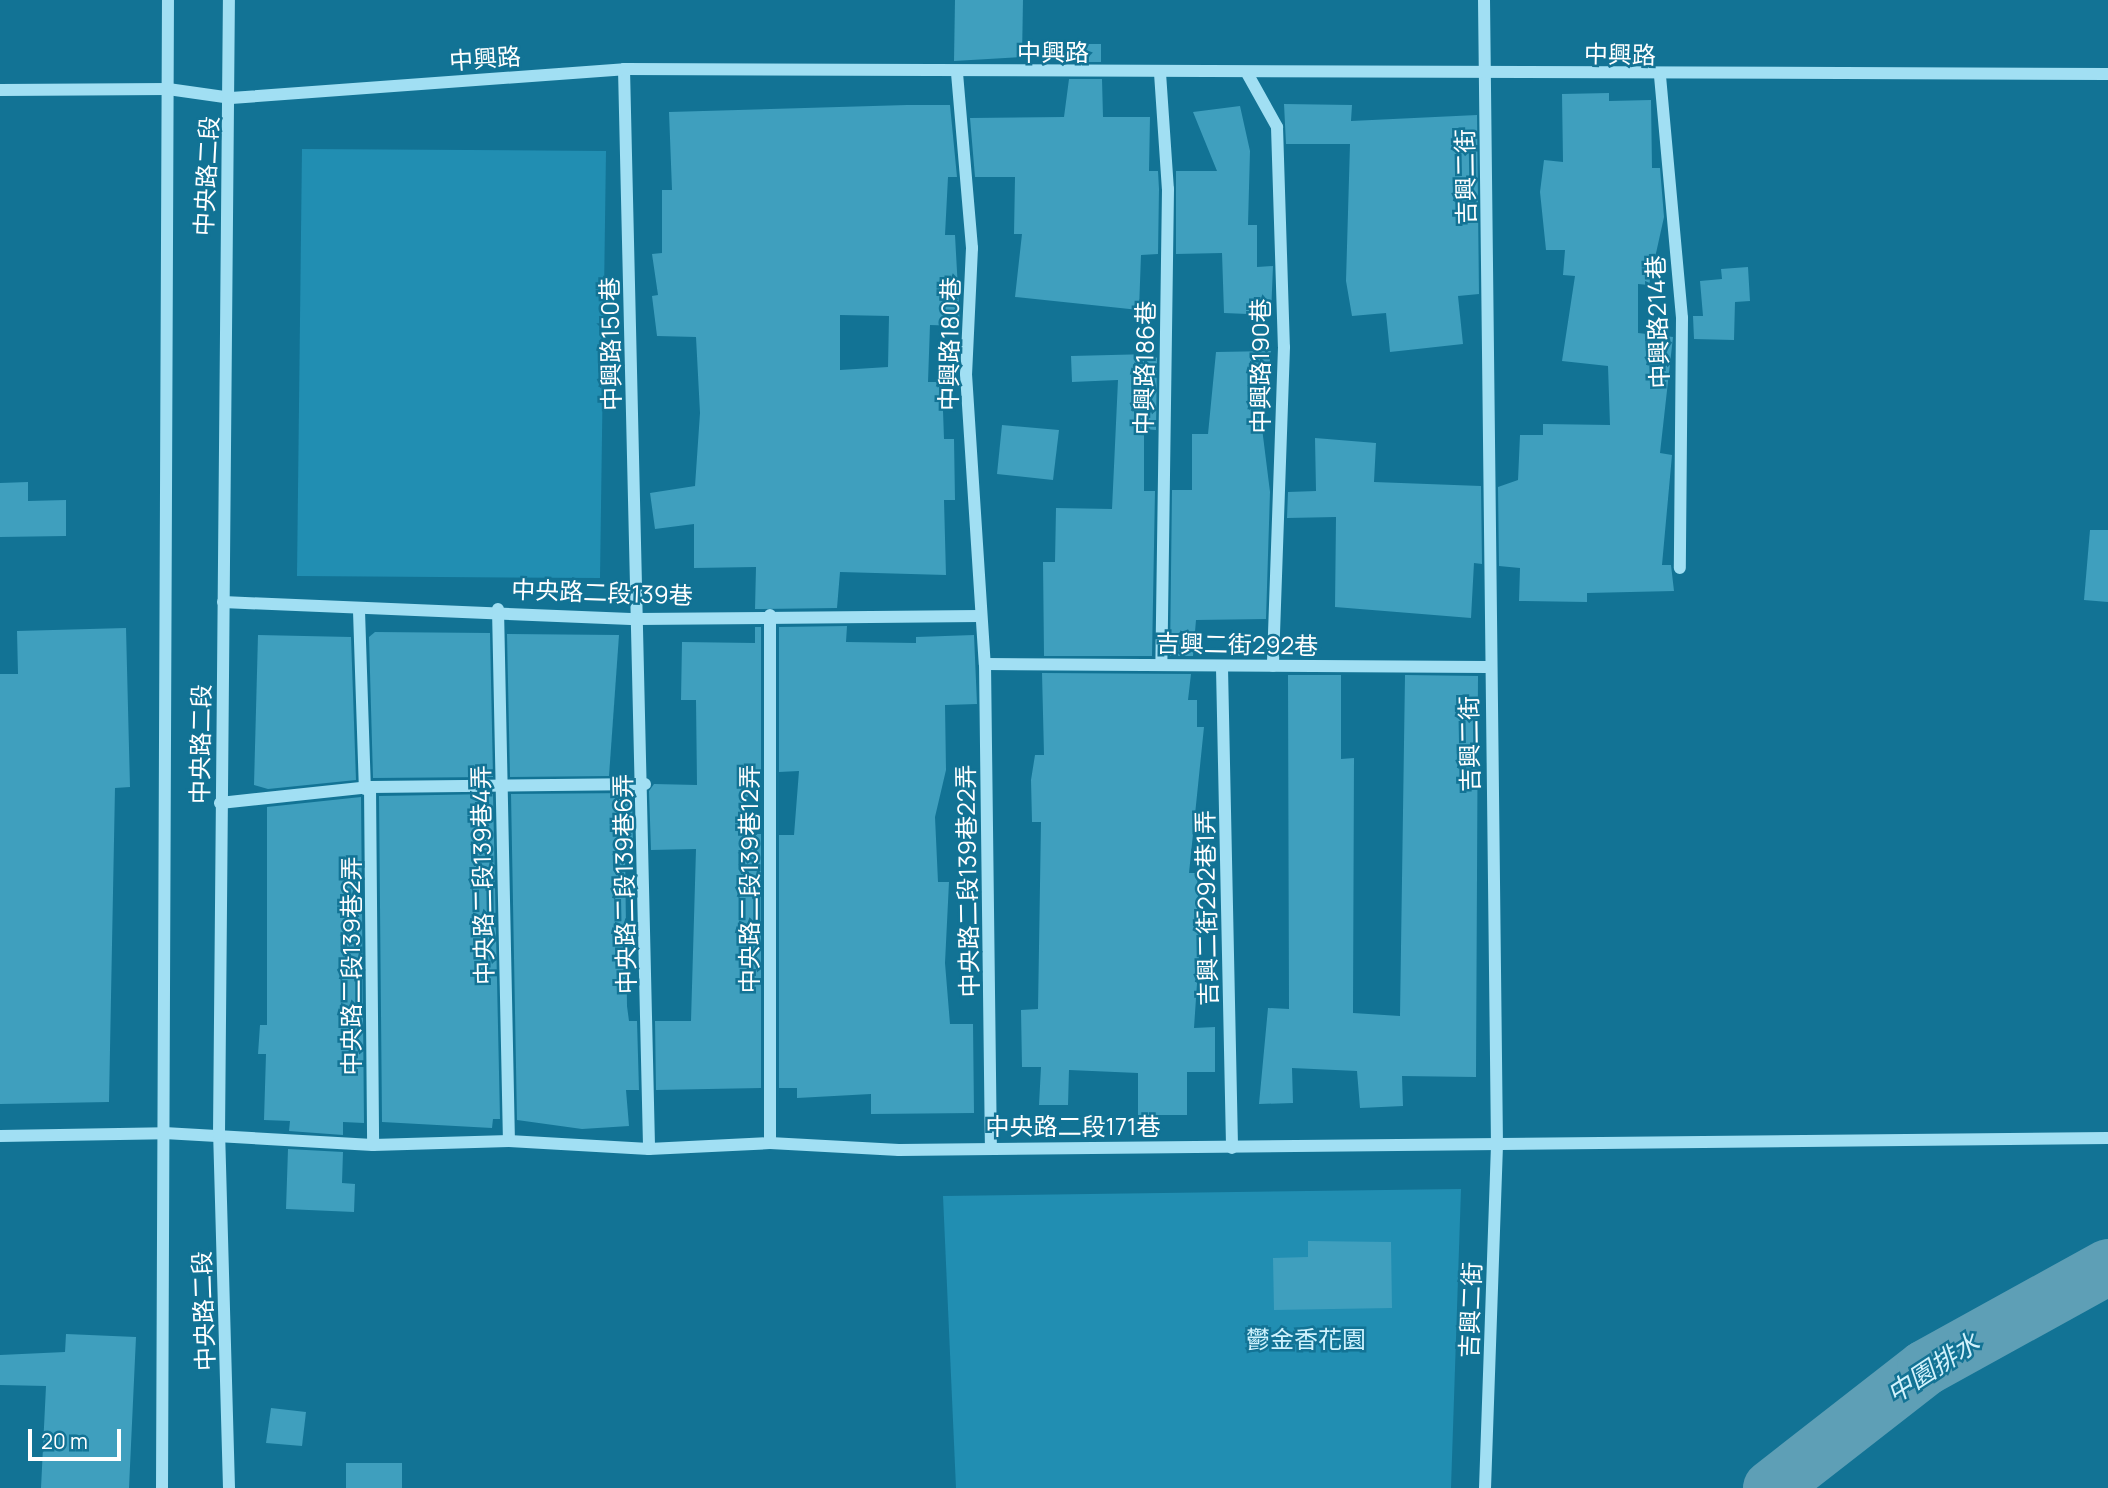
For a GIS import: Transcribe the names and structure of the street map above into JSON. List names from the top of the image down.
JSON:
{
  "streets": {
    "street": [
      "中興路",
      "中央路二段",
      "吉興二街",
      "中興路214巷",
      "中興路150巷",
      "中興路180巷",
      "中興路190巷",
      "中興路186巷",
      "中央路二段139巷",
      "吉興二街292巷",
      "中央路二段139巷4弄",
      "中央路二段139巷12弄",
      "中央路二段139巷22弄",
      "中央路二段139巷6弄",
      "吉興二街292巷1弄",
      "中央路二段139巷2弄",
      "中央路二段171巷"
    ]
  },
  "crossings": [
    ["中興路", "中央路二段"],
    ["中興路", "吉興二街"],
    ["中興路", "中興路214巷"],
    ["中興路", "中興路150巷"],
    ["中興路", "中興路180巷"],
    ["中興路", "中興路190巷"],
    ["中興路", "中興路186巷"],
    ["中央路二段", "中央路二段139巷"],
    ["中央路二段", "中央路二段171巷"],
    ["吉興二街", "吉興二街292巷"],
    ["吉興二街", "中央路二段171巷"],
    ["中興路150巷", "中央路二段139巷"],
    ["中興路150巷", "中央路二段139巷6弄"],
    ["中興路180巷", "中央路二段139巷"],
    ["中興路180巷", "中央路二段139巷22弄"],
    ["中興路190巷", "吉興二街292巷"],
    ["中興路186巷", "吉興二街292巷"],
    ["中央路二段139巷", "中央路二段139巷4弄"],
    ["中央路二段139巷", "中央路二段139巷12弄"],
    ["中央路二段139巷", "中央路二段139巷22弄"],
    ["中央路二段139巷", "中央路二段139巷6弄"],
    ["中央路二段139巷", "中央路二段139巷2弄"],
    ["吉興二街292巷", "中央路二段139巷22弄"],
    ["吉興二街292巷", "吉興二街292巷1弄"],
    ["中央路二段139巷4弄", "中央路二段171巷"],
    ["中央路二段139巷12弄", "中央路二段171巷"],
    ["中央路二段139巷22弄", "中央路二段171巷"],
    ["中央路二段139巷6弄", "中央路二段171巷"],
    ["吉興二街292巷1弄", "中央路二段171巷"],
    ["中央路二段139巷2弄", "中央路二段171巷"]
  ],
  "water": ["中園排水"],
  "parks": ["鬱金香花園"],
  "scale_bar": "20 m"
}
